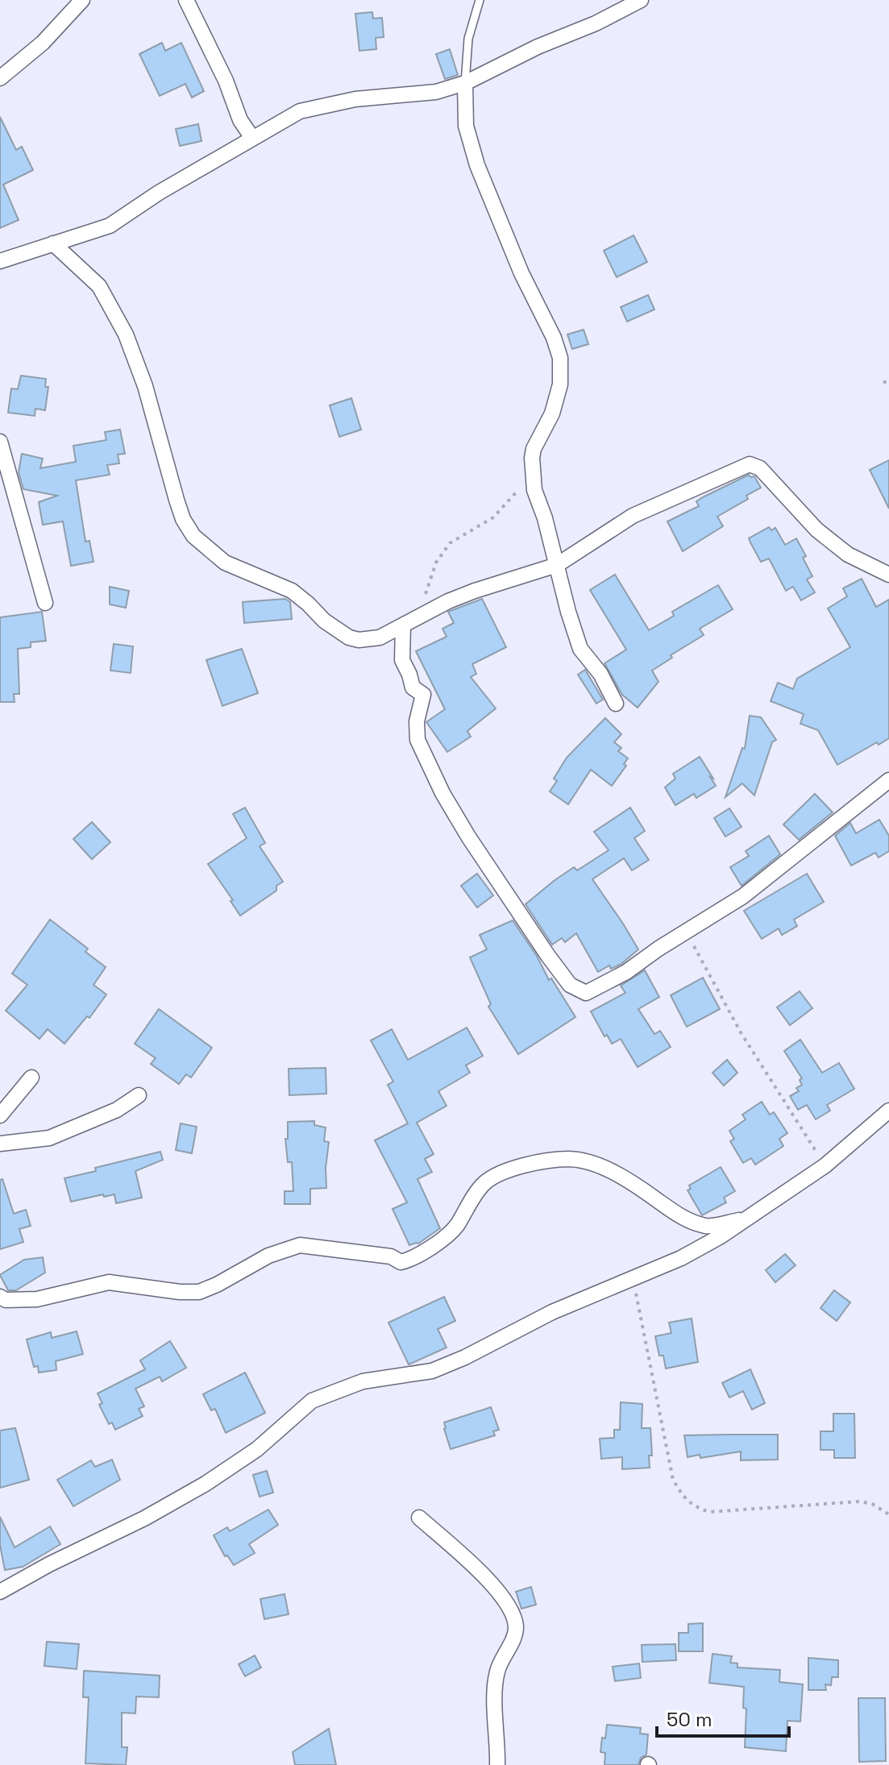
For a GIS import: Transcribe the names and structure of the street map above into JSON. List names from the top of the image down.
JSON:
{
  "scale_bar": "50 m"
}
